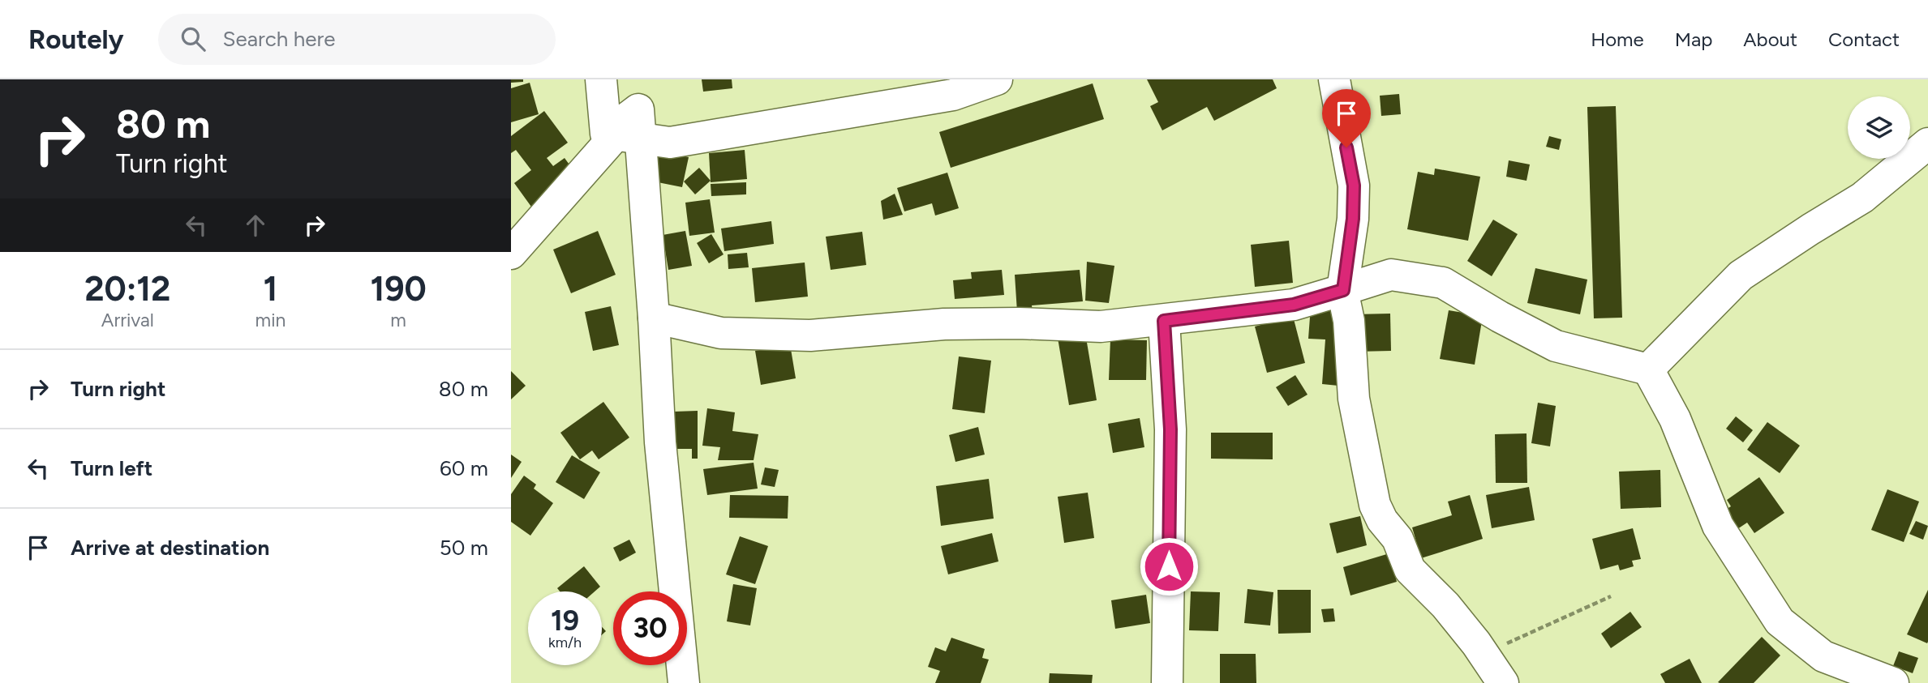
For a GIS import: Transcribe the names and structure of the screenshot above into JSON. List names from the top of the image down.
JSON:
{
  "page": {
    "header": "Routely",
    "search": "Search here",
    "nav": [
      "Home",
      "Map",
      "About",
      "Contact"
    ],
    "turn": ["80 m", "Turn right"],
    "eta": [
      "20:12",
      "Arrival",
      "1",
      "min",
      "190",
      "m"
    ],
    "list": [
      {
        "name": "Turn right",
        "value": "80 m"
      },
      {
        "name": "Turn left",
        "value": "60 m"
      },
      {
        "name": "Arrive at destination",
        "value": "50 m"
      }
    ],
    "speed": "19 km/h",
    "limit": "30"
  }
}
